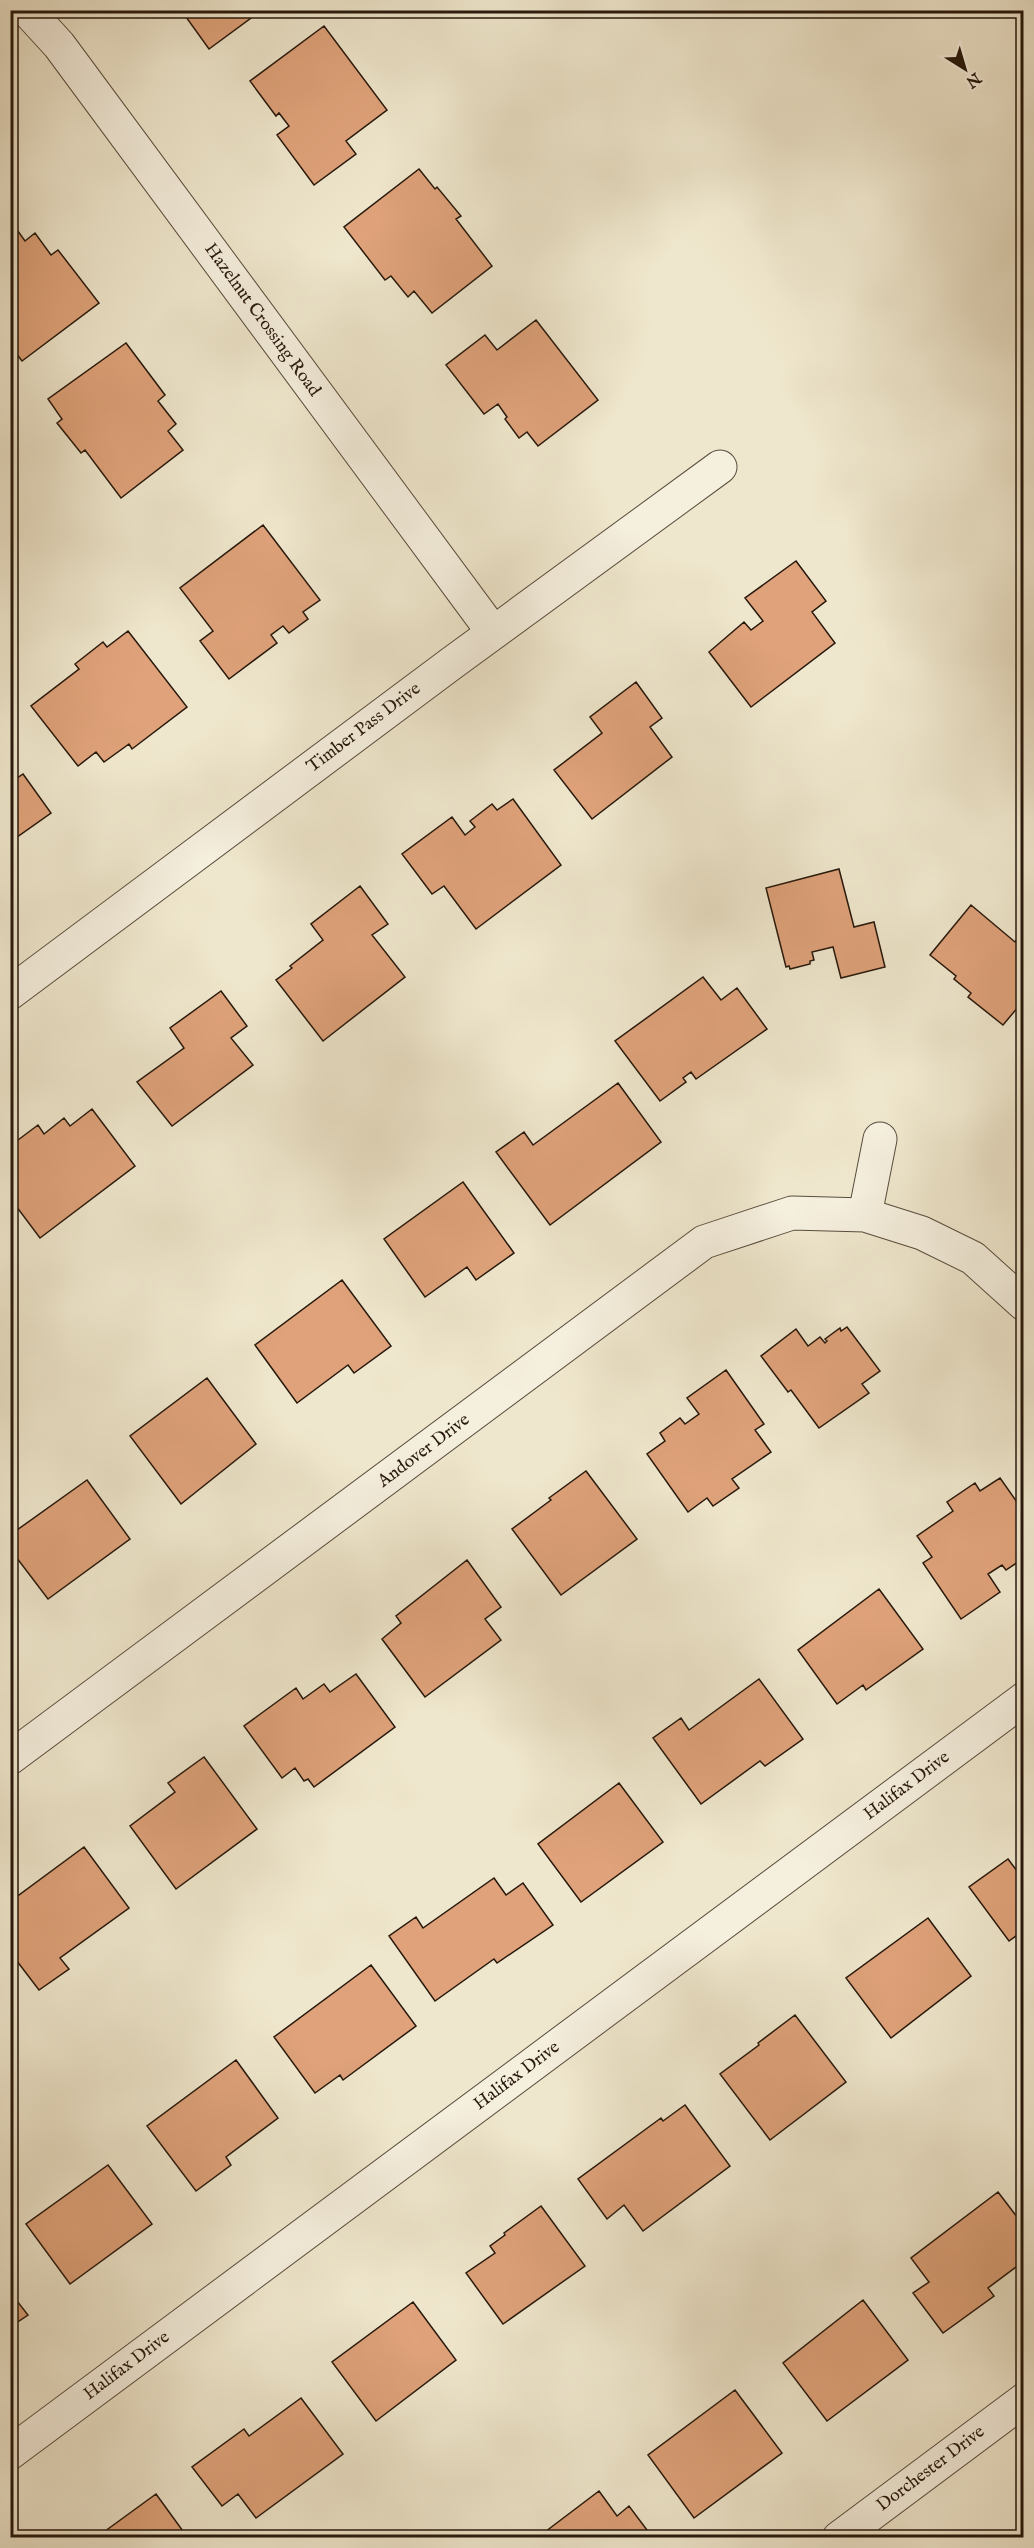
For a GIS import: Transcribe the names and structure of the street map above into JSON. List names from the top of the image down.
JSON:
{
  "streets": {
    "street": [
      "Hazelnut Crossing Road",
      "Timber Pass Drive",
      "Andover Drive",
      "Halifax Drive",
      "Dorchester Drive"
    ]
  },
  "crossings": [
    ["Hazelnut Crossing Road", "Timber Pass Drive"]
  ],
  "north": "bottom right"
}
